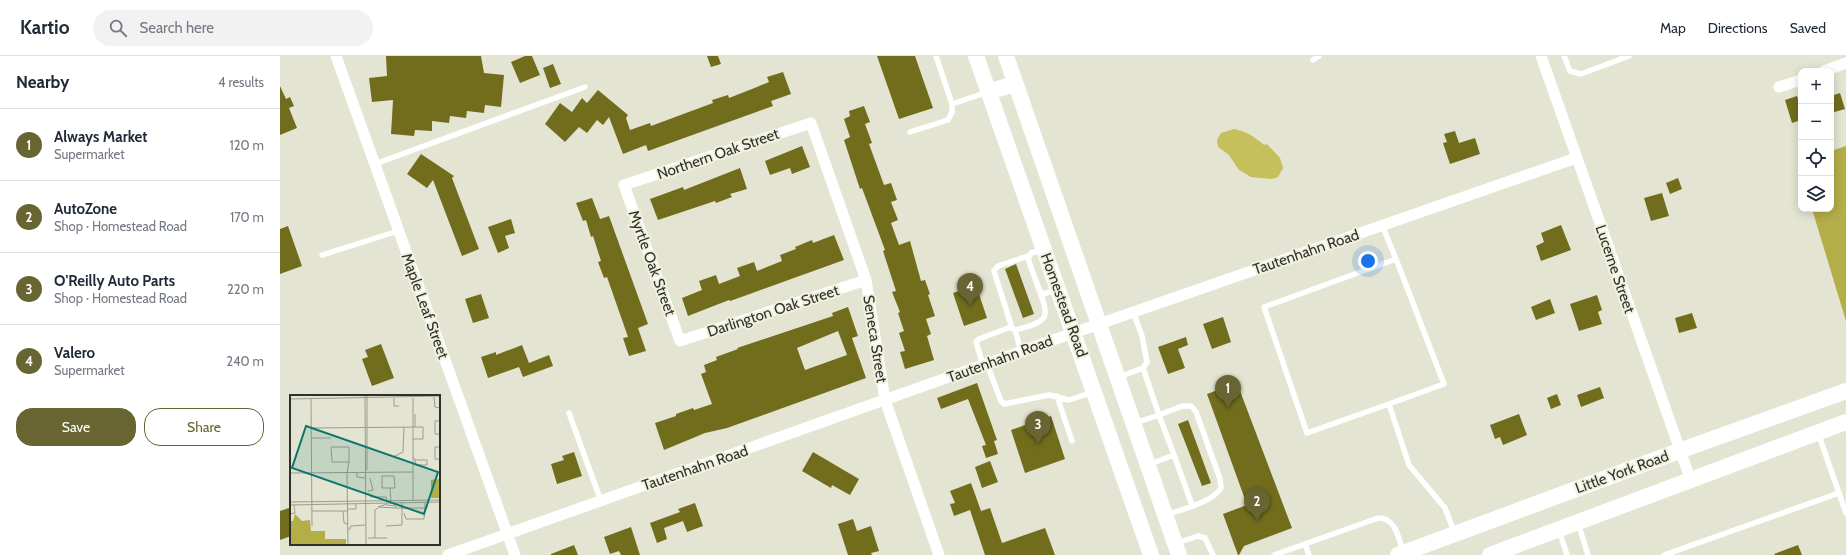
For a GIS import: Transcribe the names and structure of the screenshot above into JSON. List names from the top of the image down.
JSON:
{
  "streets": {
    "main road": ["Homestead Road", "Little York Road"],
    "street": [
      "Northern Oak Street",
      "Tautenhahn Road",
      "Myrtle Oak Street",
      "Lucerne Street",
      "Maple Leaf Street",
      "Darlington Oak Street",
      "Seneca Street"
    ]
  },
  "crossings": [
    ["Northern Oak Street", "Myrtle Oak Street"],
    ["Northern Oak Street", "Seneca Street"],
    ["Tautenhahn Road", "Lucerne Street"],
    ["Tautenhahn Road", "Homestead Road"],
    ["Tautenhahn Road", "Maple Leaf Street"],
    ["Tautenhahn Road", "Seneca Street"],
    ["Myrtle Oak Street", "Darlington Oak Street"],
    ["Lucerne Street", "Little York Road"],
    ["Darlington Oak Street", "Seneca Street"]
  ],
  "page": {
    "header": "Kartio",
    "search": "Search here",
    "nav": ["Map", "Directions", "Saved"],
    "heading": ["Nearby", "4 results"],
    "map_buttons": ["+", "−"],
    "list": [
      {
        "mark": "1",
        "name": "Always Market",
        "note": "Supermarket",
        "value": "120 m"
      },
      {
        "mark": "2",
        "name": "AutoZone",
        "note": "Shop · Homestead Road",
        "value": "170 m"
      },
      {
        "mark": "3",
        "name": "O'Reilly Auto Parts",
        "note": "Shop · Homestead Road",
        "value": "220 m"
      },
      {
        "mark": "4",
        "name": "Valero",
        "note": "Supermarket",
        "value": "240 m"
      }
    ],
    "pins": [
      "4",
      "1",
      "3",
      "2"
    ],
    "buttons": ["Save", "Share"]
  }
}
